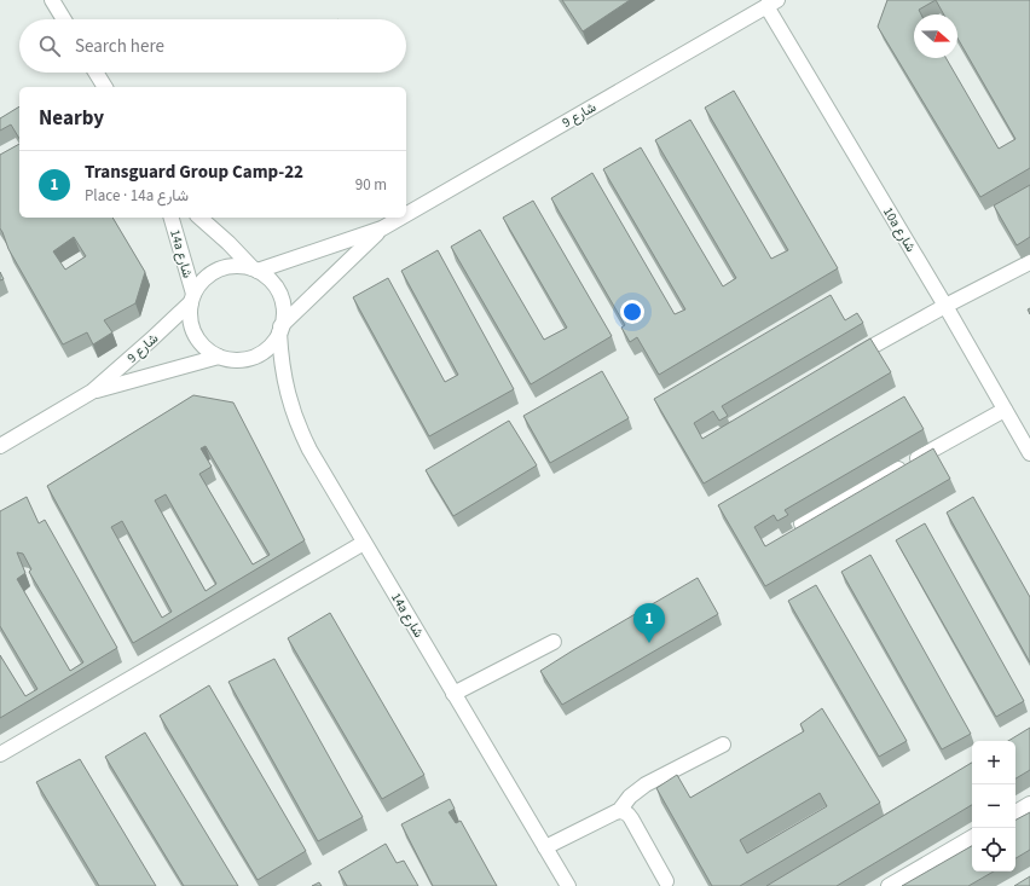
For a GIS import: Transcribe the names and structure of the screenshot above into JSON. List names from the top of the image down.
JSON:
{
  "streets": {
    "street": ["شارع 9", "10a شارع", "14a شارع"]
  },
  "crossings": [
    ["شارع 9", "10a شارع"],
    ["شارع 9", "14a شارع"]
  ],
  "north": "right",
  "page": {
    "search": "Search here",
    "heading": "Nearby",
    "list": [
      {
        "mark": "1",
        "name": "Transguard Group Camp-22",
        "note": "Place · 14a شارع",
        "value": "90 m"
      }
    ],
    "pins": "1",
    "map_buttons": ["+", "−"]
  }
}
